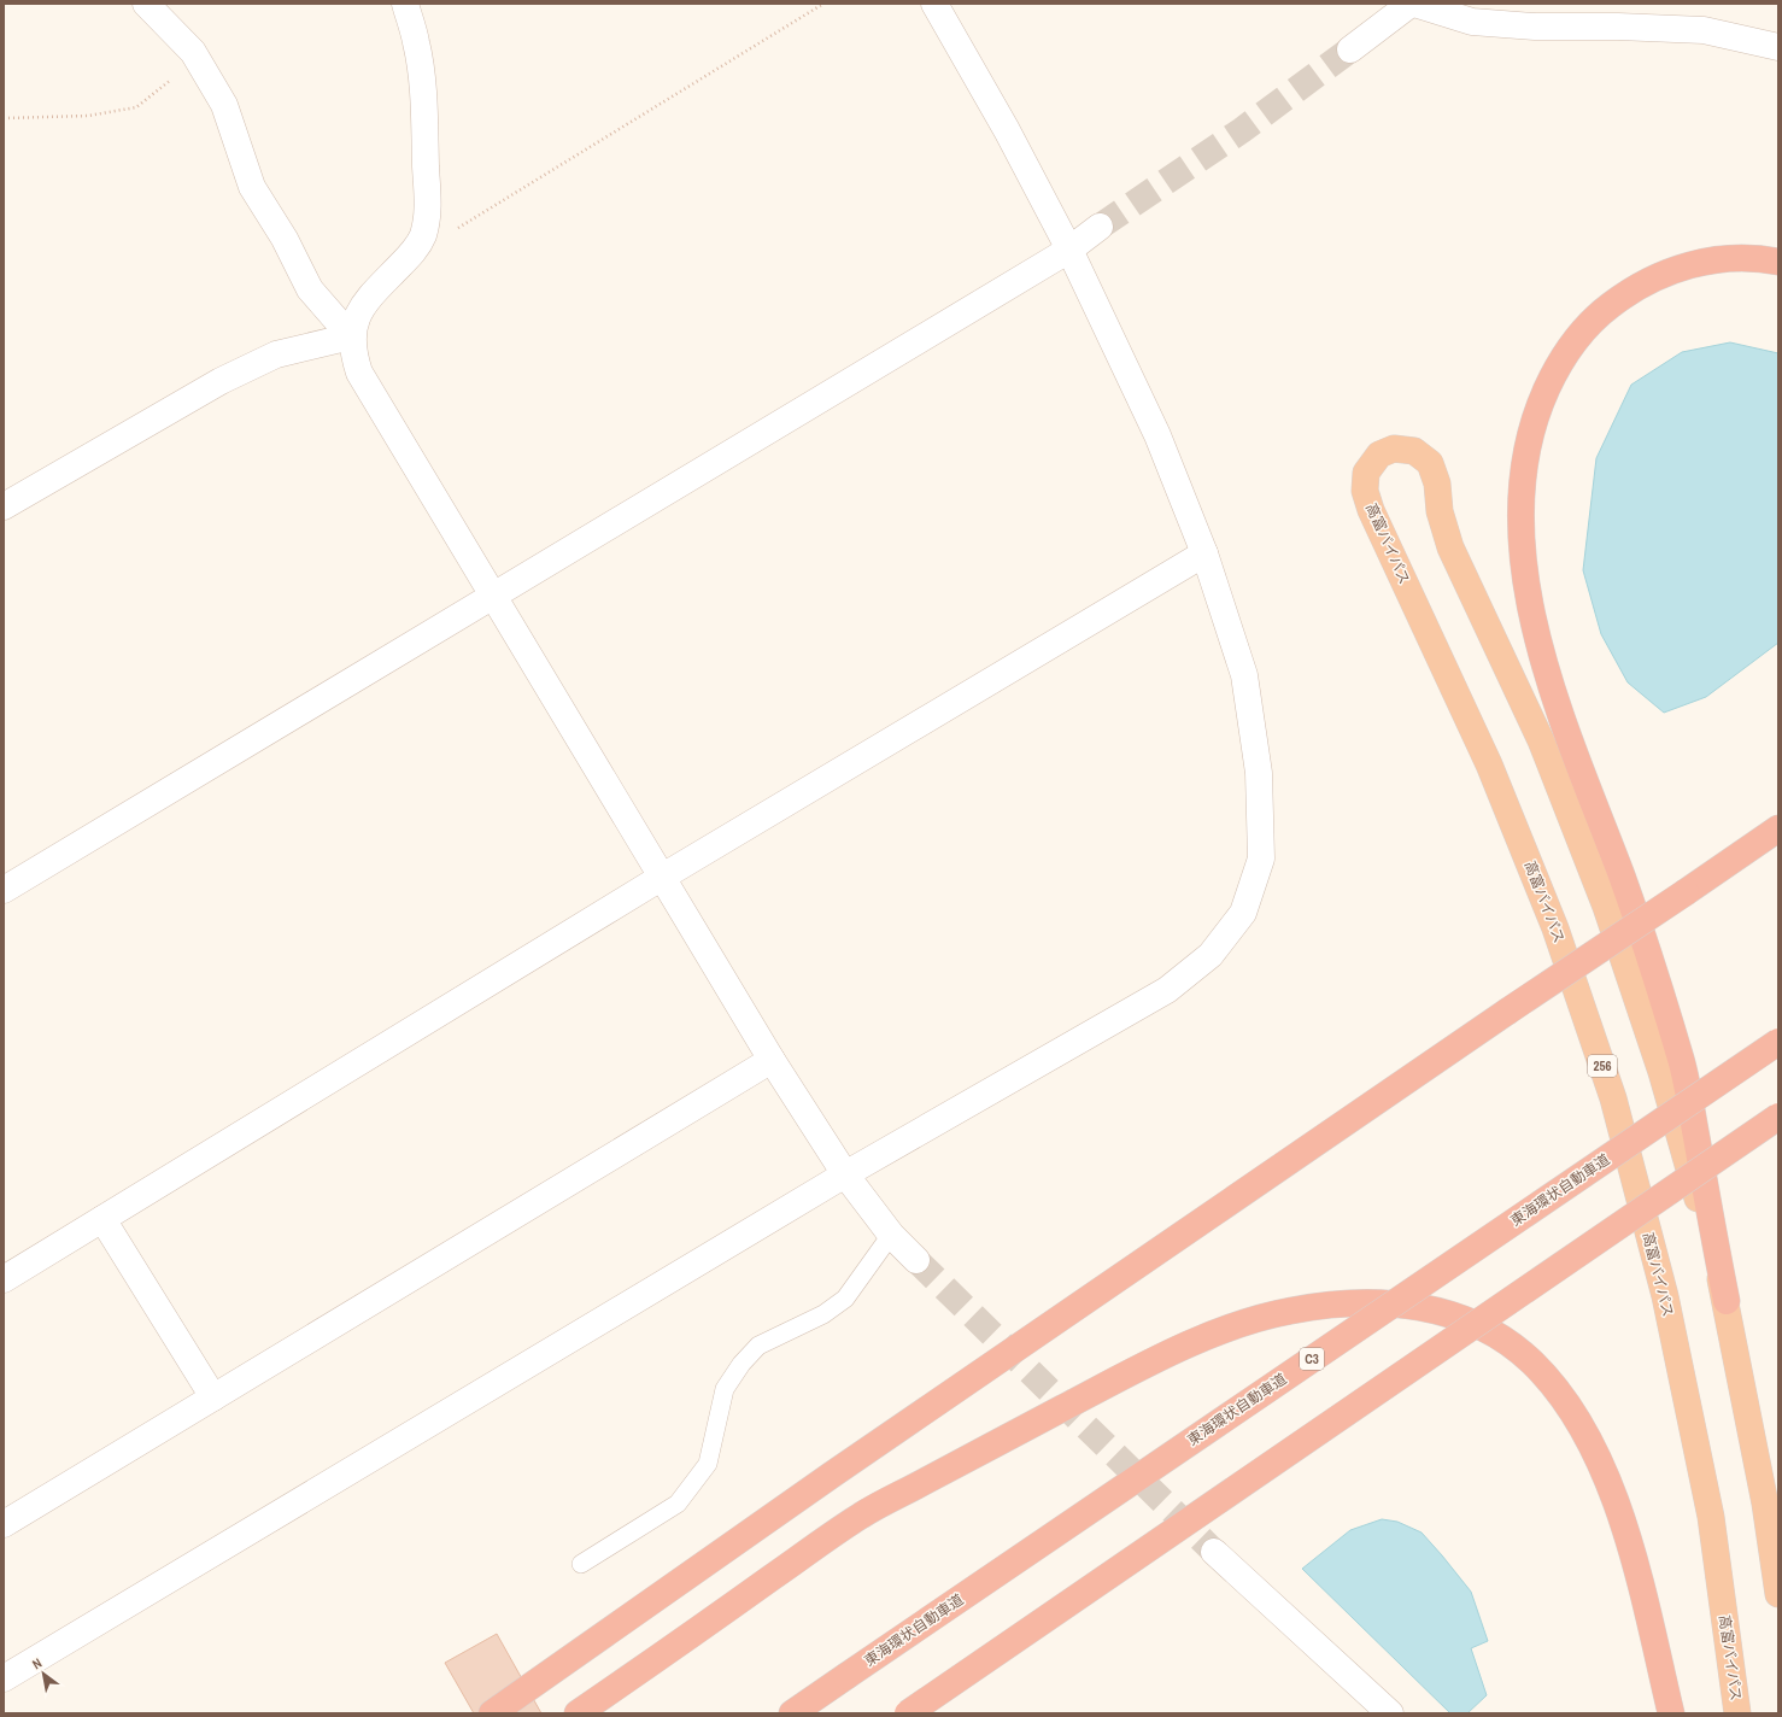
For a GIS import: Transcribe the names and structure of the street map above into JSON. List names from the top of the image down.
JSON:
{
  "streets": {
    "highway": [
      "高富バイパス",
      "256",
      "東海環状自動車道",
      "C3"
    ]
  },
  "north": "top left"
}
